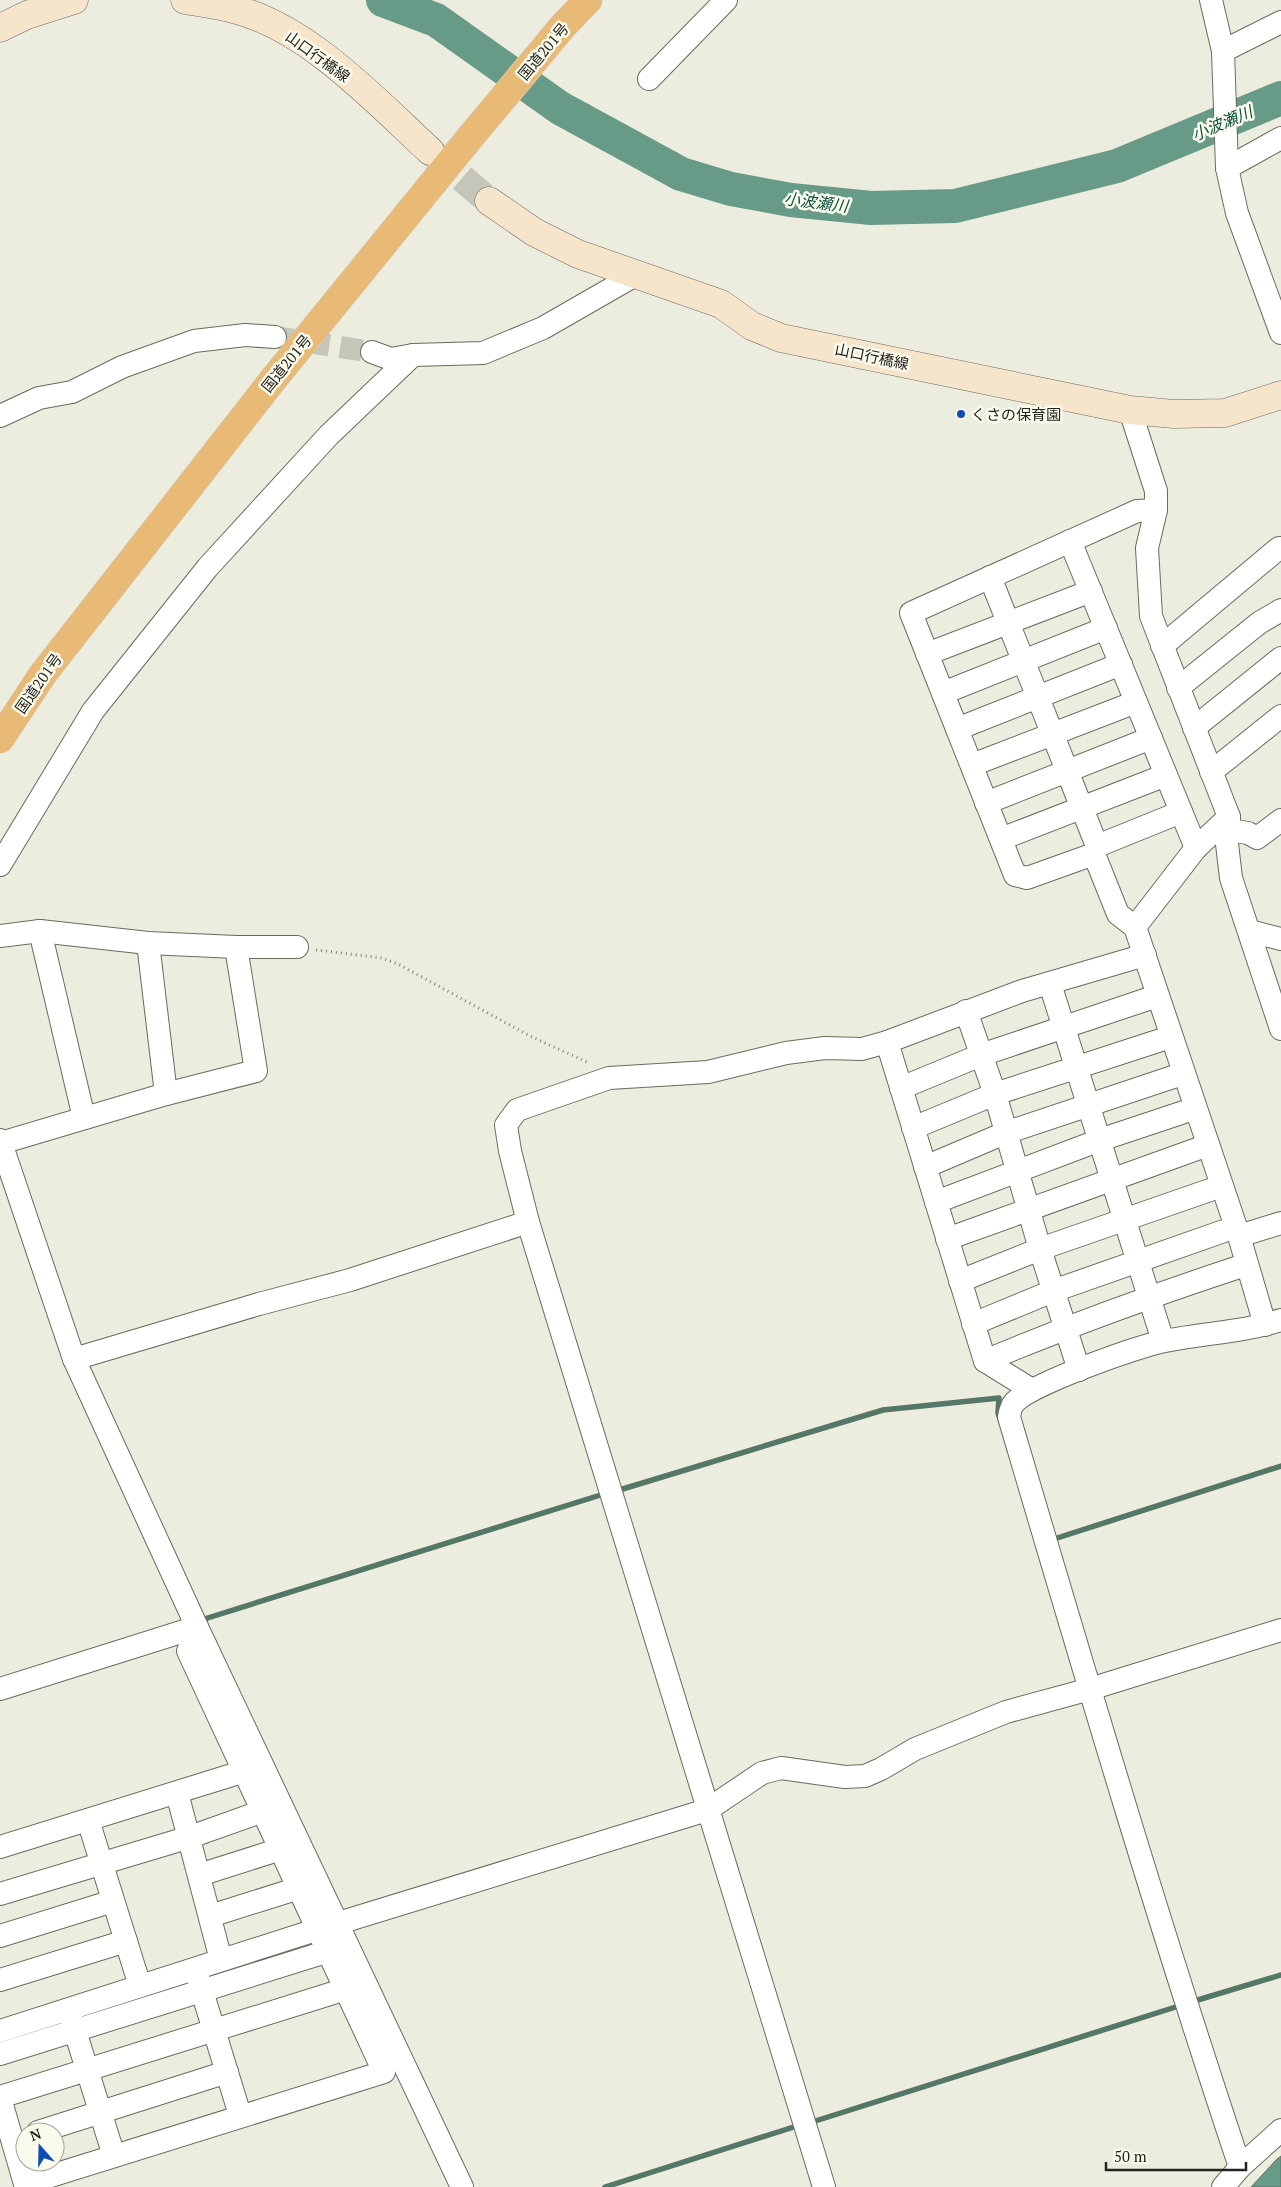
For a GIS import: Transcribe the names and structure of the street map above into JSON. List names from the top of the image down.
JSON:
{
  "streets": {
    "highway": ["国道201号"],
    "main road": ["山口行橋線"]
  },
  "water": ["小波瀬川"],
  "places": ["くさの保育園"],
  "scale_bar": "50 m",
  "north": "top"
}
